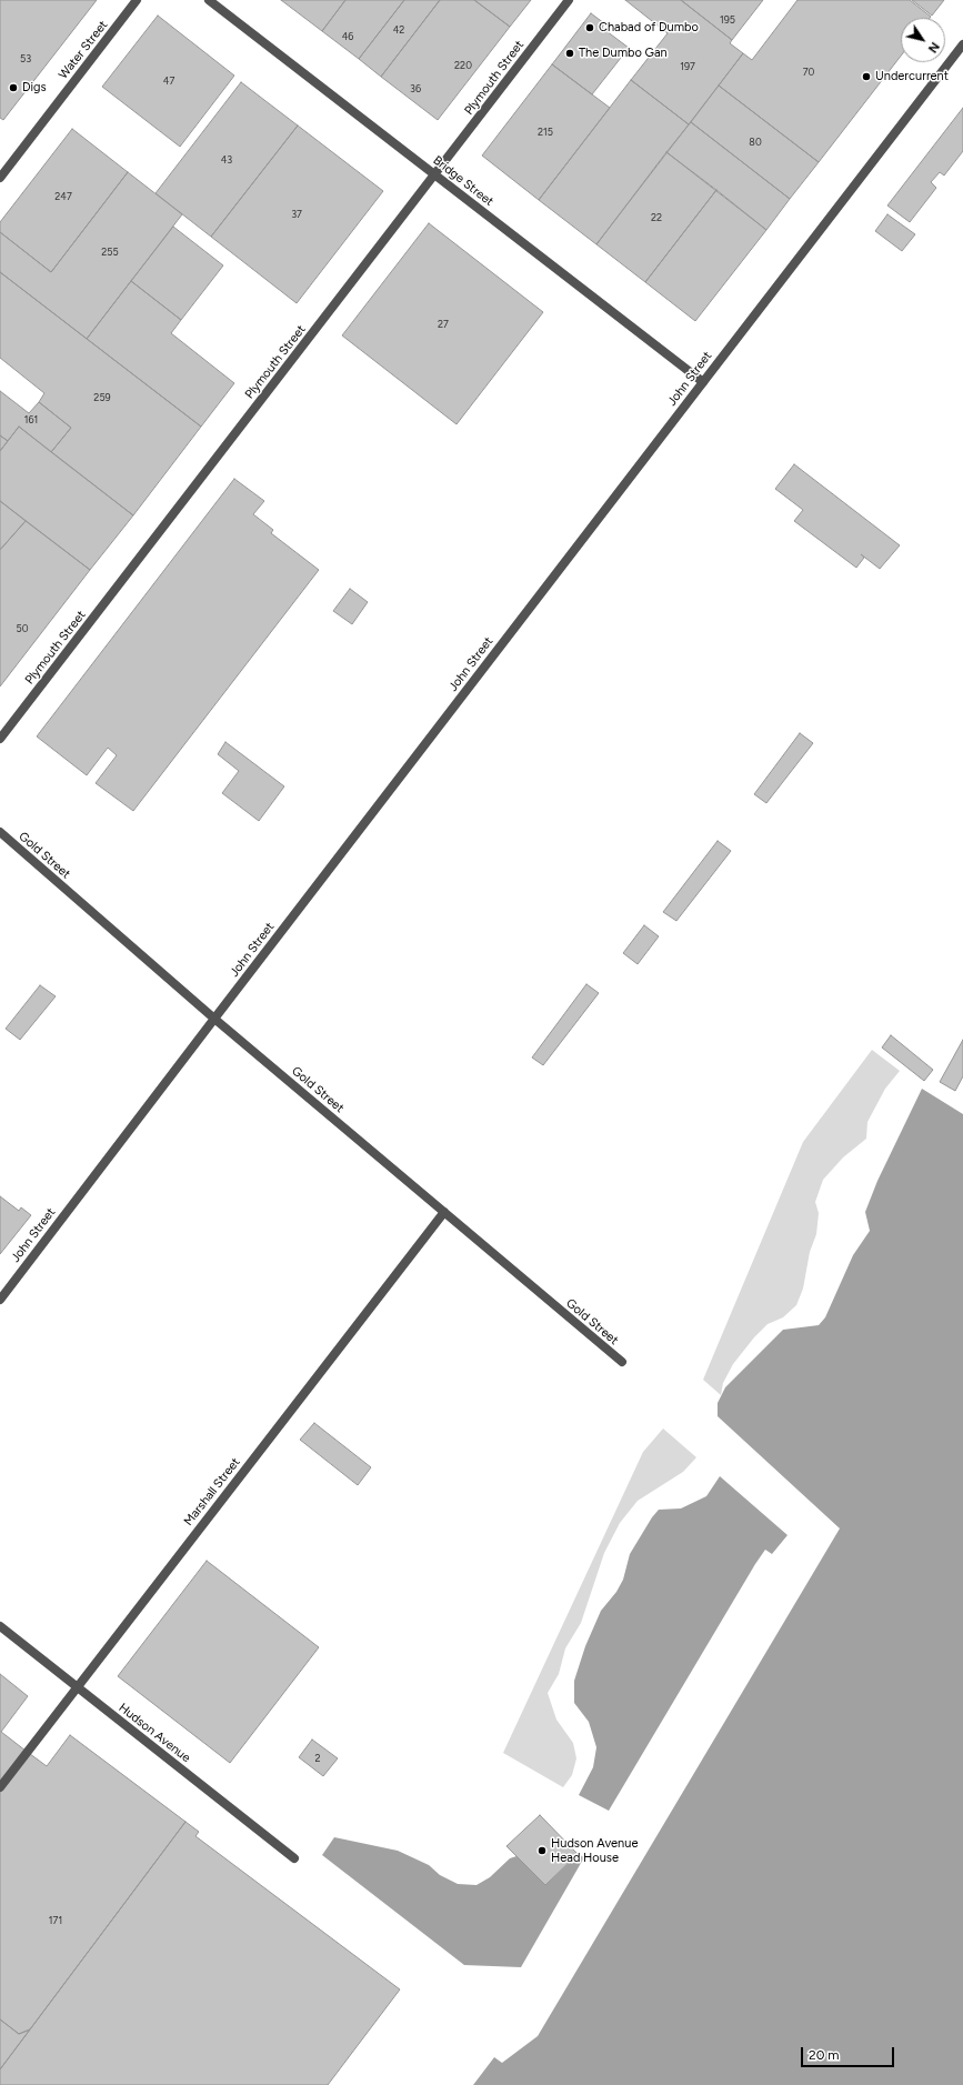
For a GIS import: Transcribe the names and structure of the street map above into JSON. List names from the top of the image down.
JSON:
{
  "streets": {
    "street": [
      "Water Street",
      "Plymouth Street",
      "Bridge Street",
      "John Street",
      "Gold Street",
      "Marshall Street",
      "Hudson Avenue"
    ]
  },
  "crossings": [
    ["Plymouth Street", "Bridge Street"],
    ["Bridge Street", "John Street"],
    ["John Street", "Gold Street"],
    ["Gold Street", "Marshall Street"],
    ["Marshall Street", "Hudson Avenue"]
  ],
  "places": [
    "Chabad of Dumbo",
    "The Dumbo Gan",
    "Undercurrent",
    "Digs",
    "Hudson Avenue Head House"
  ],
  "house_numbers": [
    "195",
    "42",
    "46",
    "53",
    "220",
    "197",
    "70",
    "47",
    "36",
    "215",
    "80",
    "43",
    "247",
    "37",
    "22",
    "255",
    "27",
    "259",
    "161",
    "50",
    "2",
    "171"
  ],
  "scale_bar": "20 m",
  "north": "bottom right"
}
